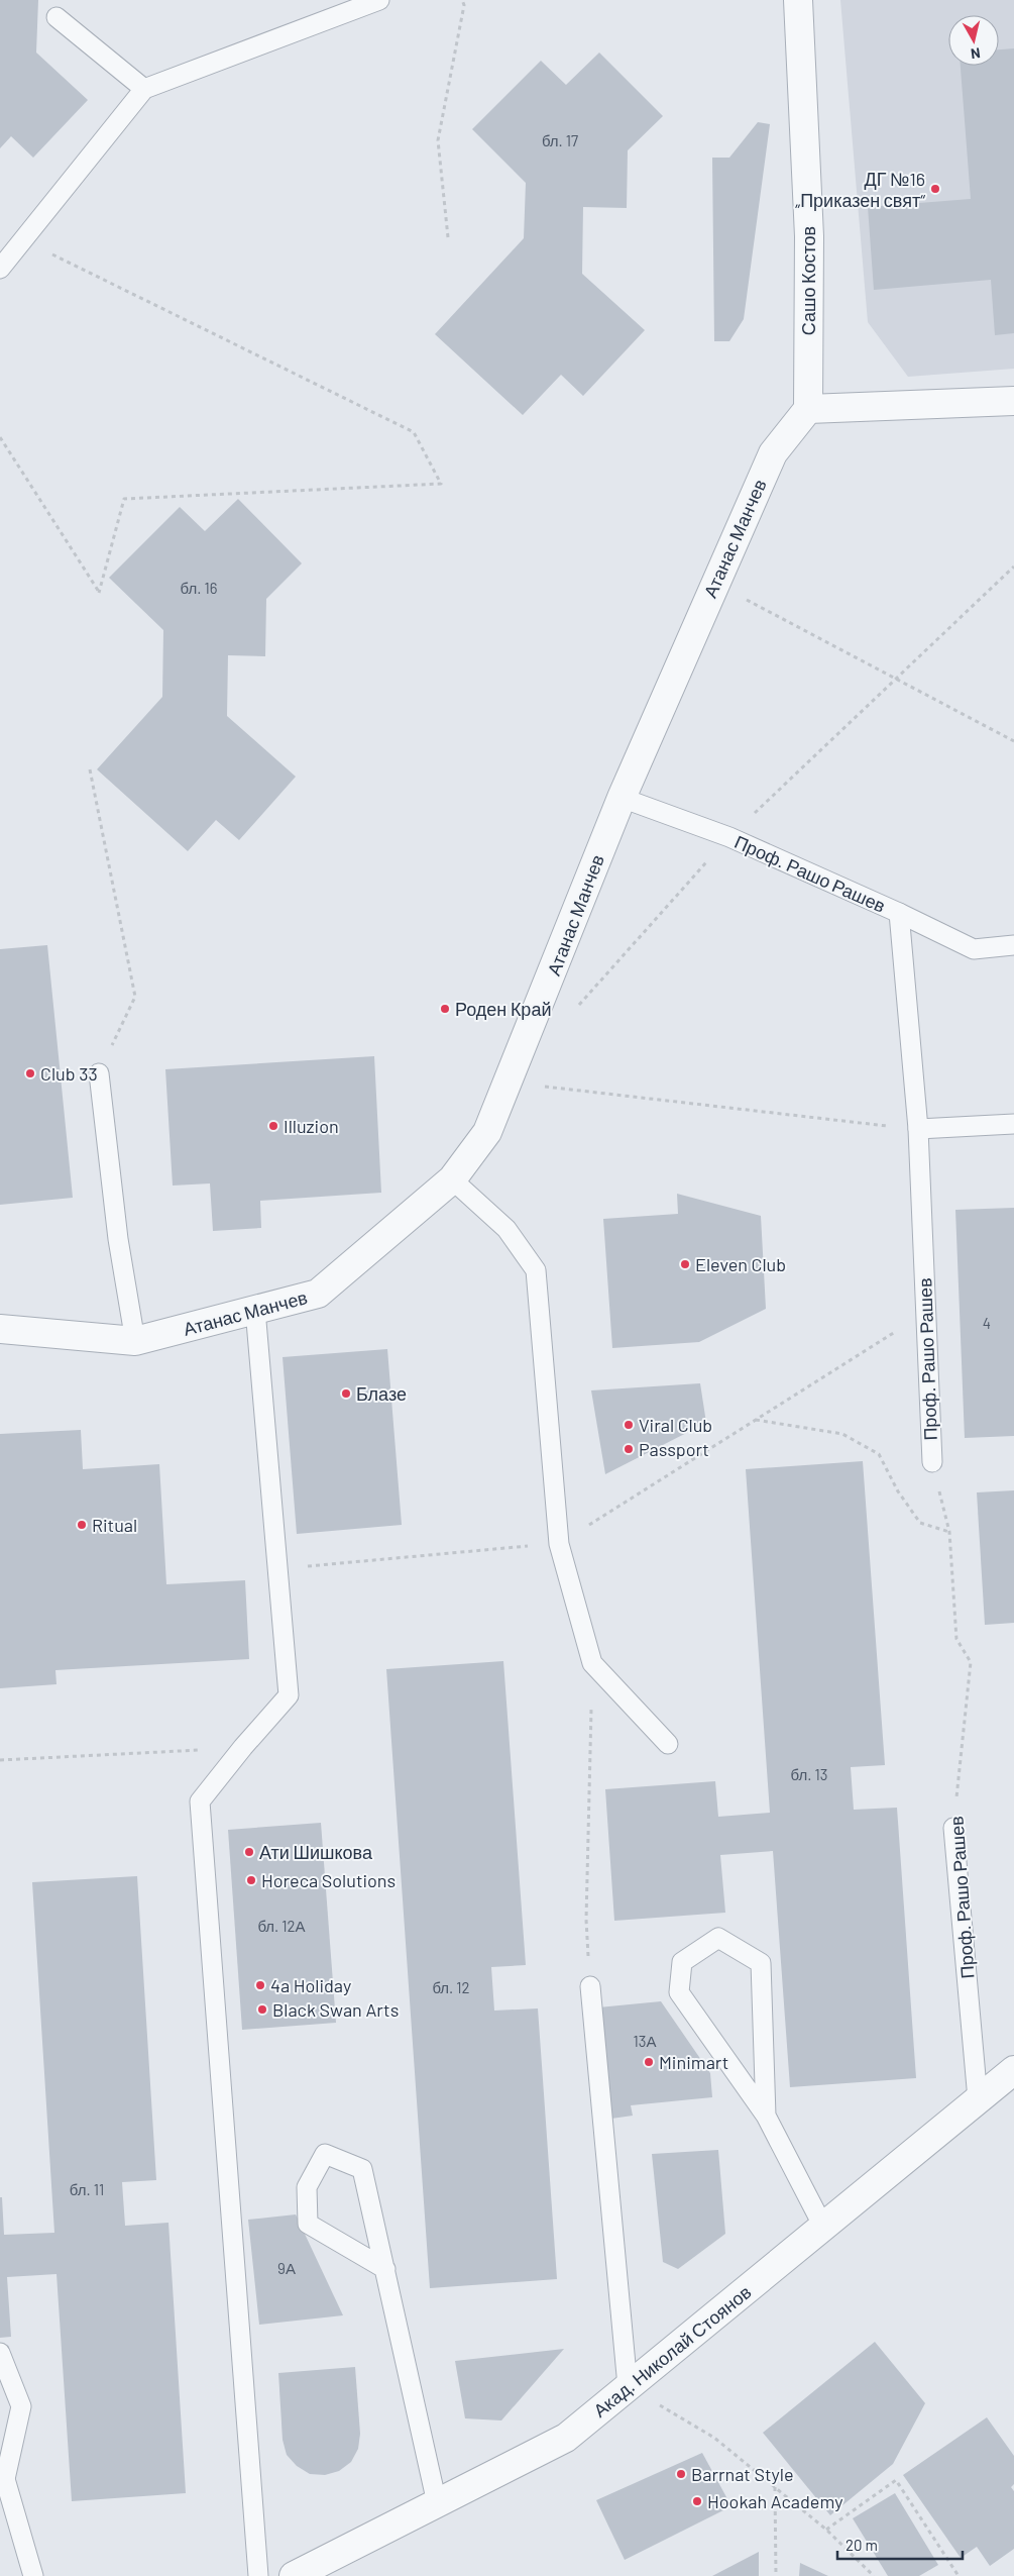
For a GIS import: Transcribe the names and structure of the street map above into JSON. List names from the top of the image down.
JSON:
{
  "streets": {
    "street": ["Сашо Костов", "Атанас Манчев", "Акад. Николай Стоянов"],
    "lane": ["Проф. Рашо Рашев"]
  },
  "crossings": [
    ["Сашо Костов", "Атанас Манчев"],
    ["Атанас Манчев", "Проф. Рашо Рашев"],
    ["Проф. Рашо Рашев", "Акад. Николай Стоянов"]
  ],
  "places": [
    "ДГ №16 „Приказен свят“",
    "Роден Край",
    "Club 33",
    "Illuzion",
    "Eleven Club",
    "Блазе",
    "Viral Club",
    "Passport",
    "Ritual",
    "Ати Шишкова",
    "Horeca Solutions",
    "4a Holiday",
    "Black Swan Arts",
    "Minimart",
    "Barrnat Style",
    "Hookah Academy"
  ],
  "house_numbers": [
    "бл. 17",
    "бл. 16",
    "4",
    "бл. 13",
    "бл. 12А",
    "бл. 12",
    "13А",
    "бл. 11",
    "9А"
  ],
  "scale_bar": "20 m",
  "north": "bottom"
}
